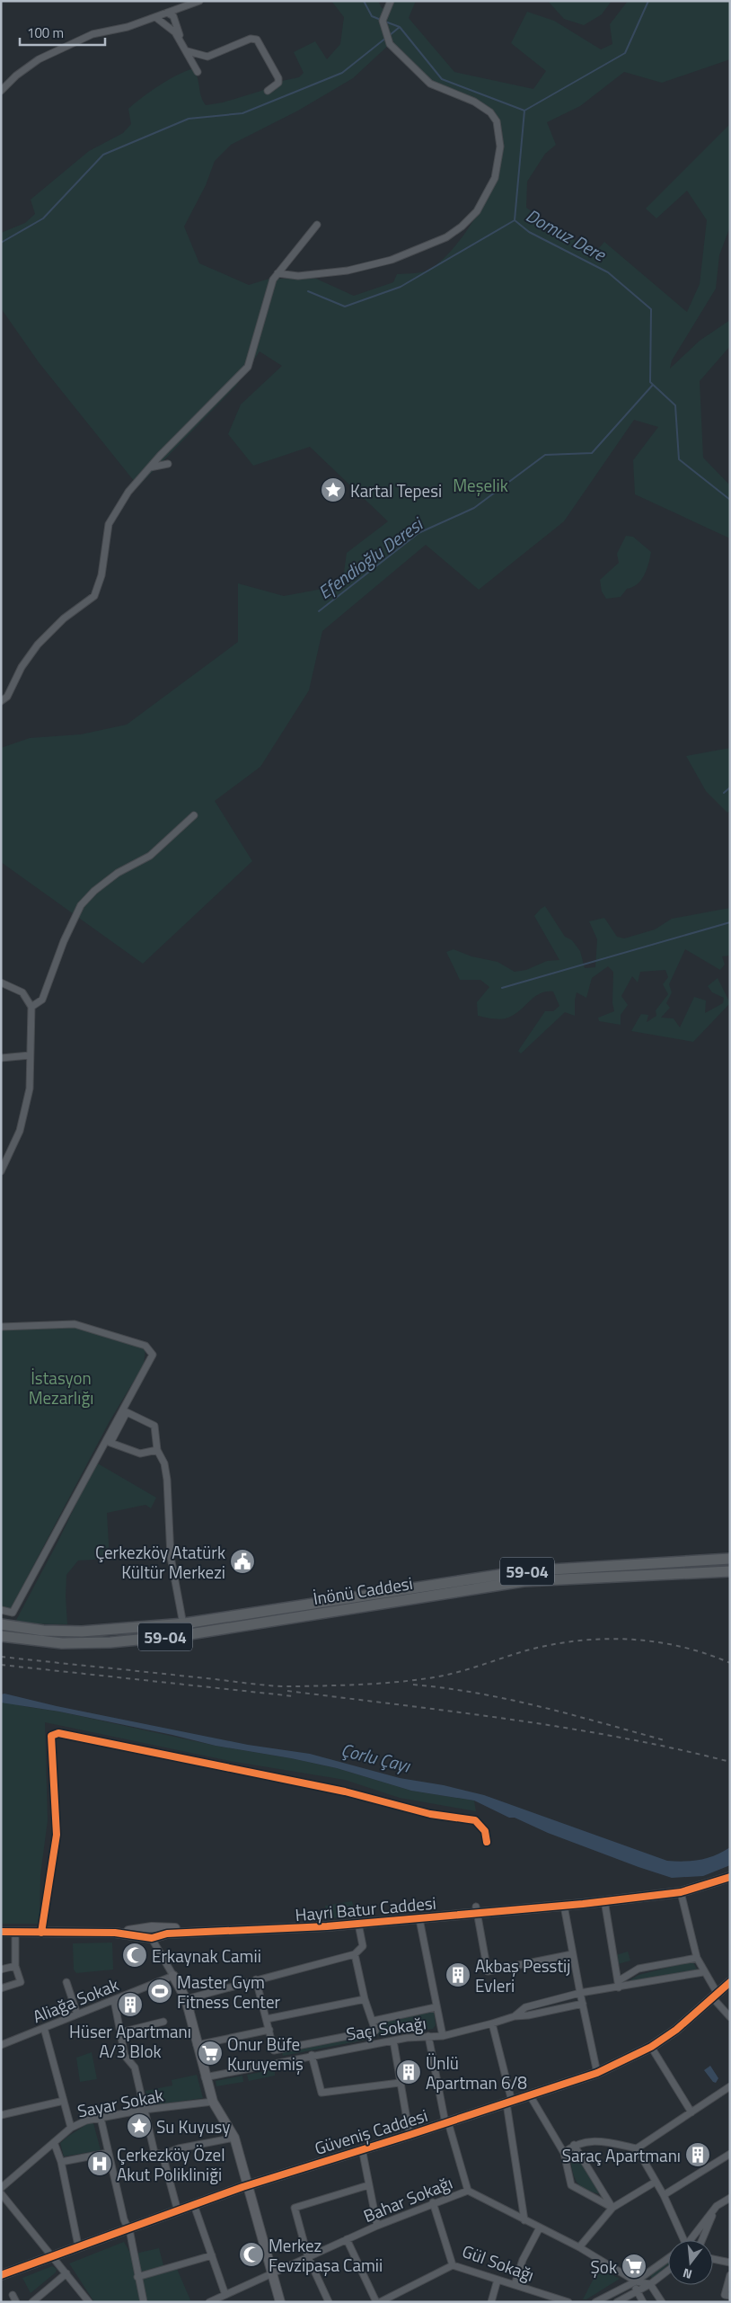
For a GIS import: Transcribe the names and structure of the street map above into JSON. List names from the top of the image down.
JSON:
{
  "streets": {
    "main road": ["59-04", "İnönü Caddesi"],
    "street": [
      "Hayri Batur Caddesi",
      "Aliağa Sokak",
      "Saçı Sokağı",
      "Sayar Sokak",
      "Güveniş Caddesi",
      "Bahar Sokağı",
      "Gül Sokağı"
    ]
  },
  "crossings": [
    ["Bahar Sokağı", "Gül Sokağı"]
  ],
  "water": ["Domuz Dere", "Efendioğlu Deresi", "Çorlu Çayı"],
  "parks": ["Meşelik", "İstasyon Mezarlığı"],
  "places": {
    "place": ["Kartal Tepesi", "Su Kuyusy"],
    "public building": ["Çerkezköy Atatürk Kültür Merkezi"],
    "mosque": ["Erkaynak Camii", "Merkez Fevzipaşa Camii"],
    "building": [
      "Akbaş Pesstij Evleri",
      "Hüser Apartmanı A/3 Blok",
      "Ünlü Apartman 6/8",
      "Saraç Apartmanı"
    ],
    "sports": ["Master Gym Fitness Center"],
    "supermarket": ["Onur Büfe Kuruyemiş", "Şok"],
    "hospital": ["Çerkezköy Özel Akut Polikliniği"]
  },
  "scale_bar": "100 m",
  "north": "bottom"
}
